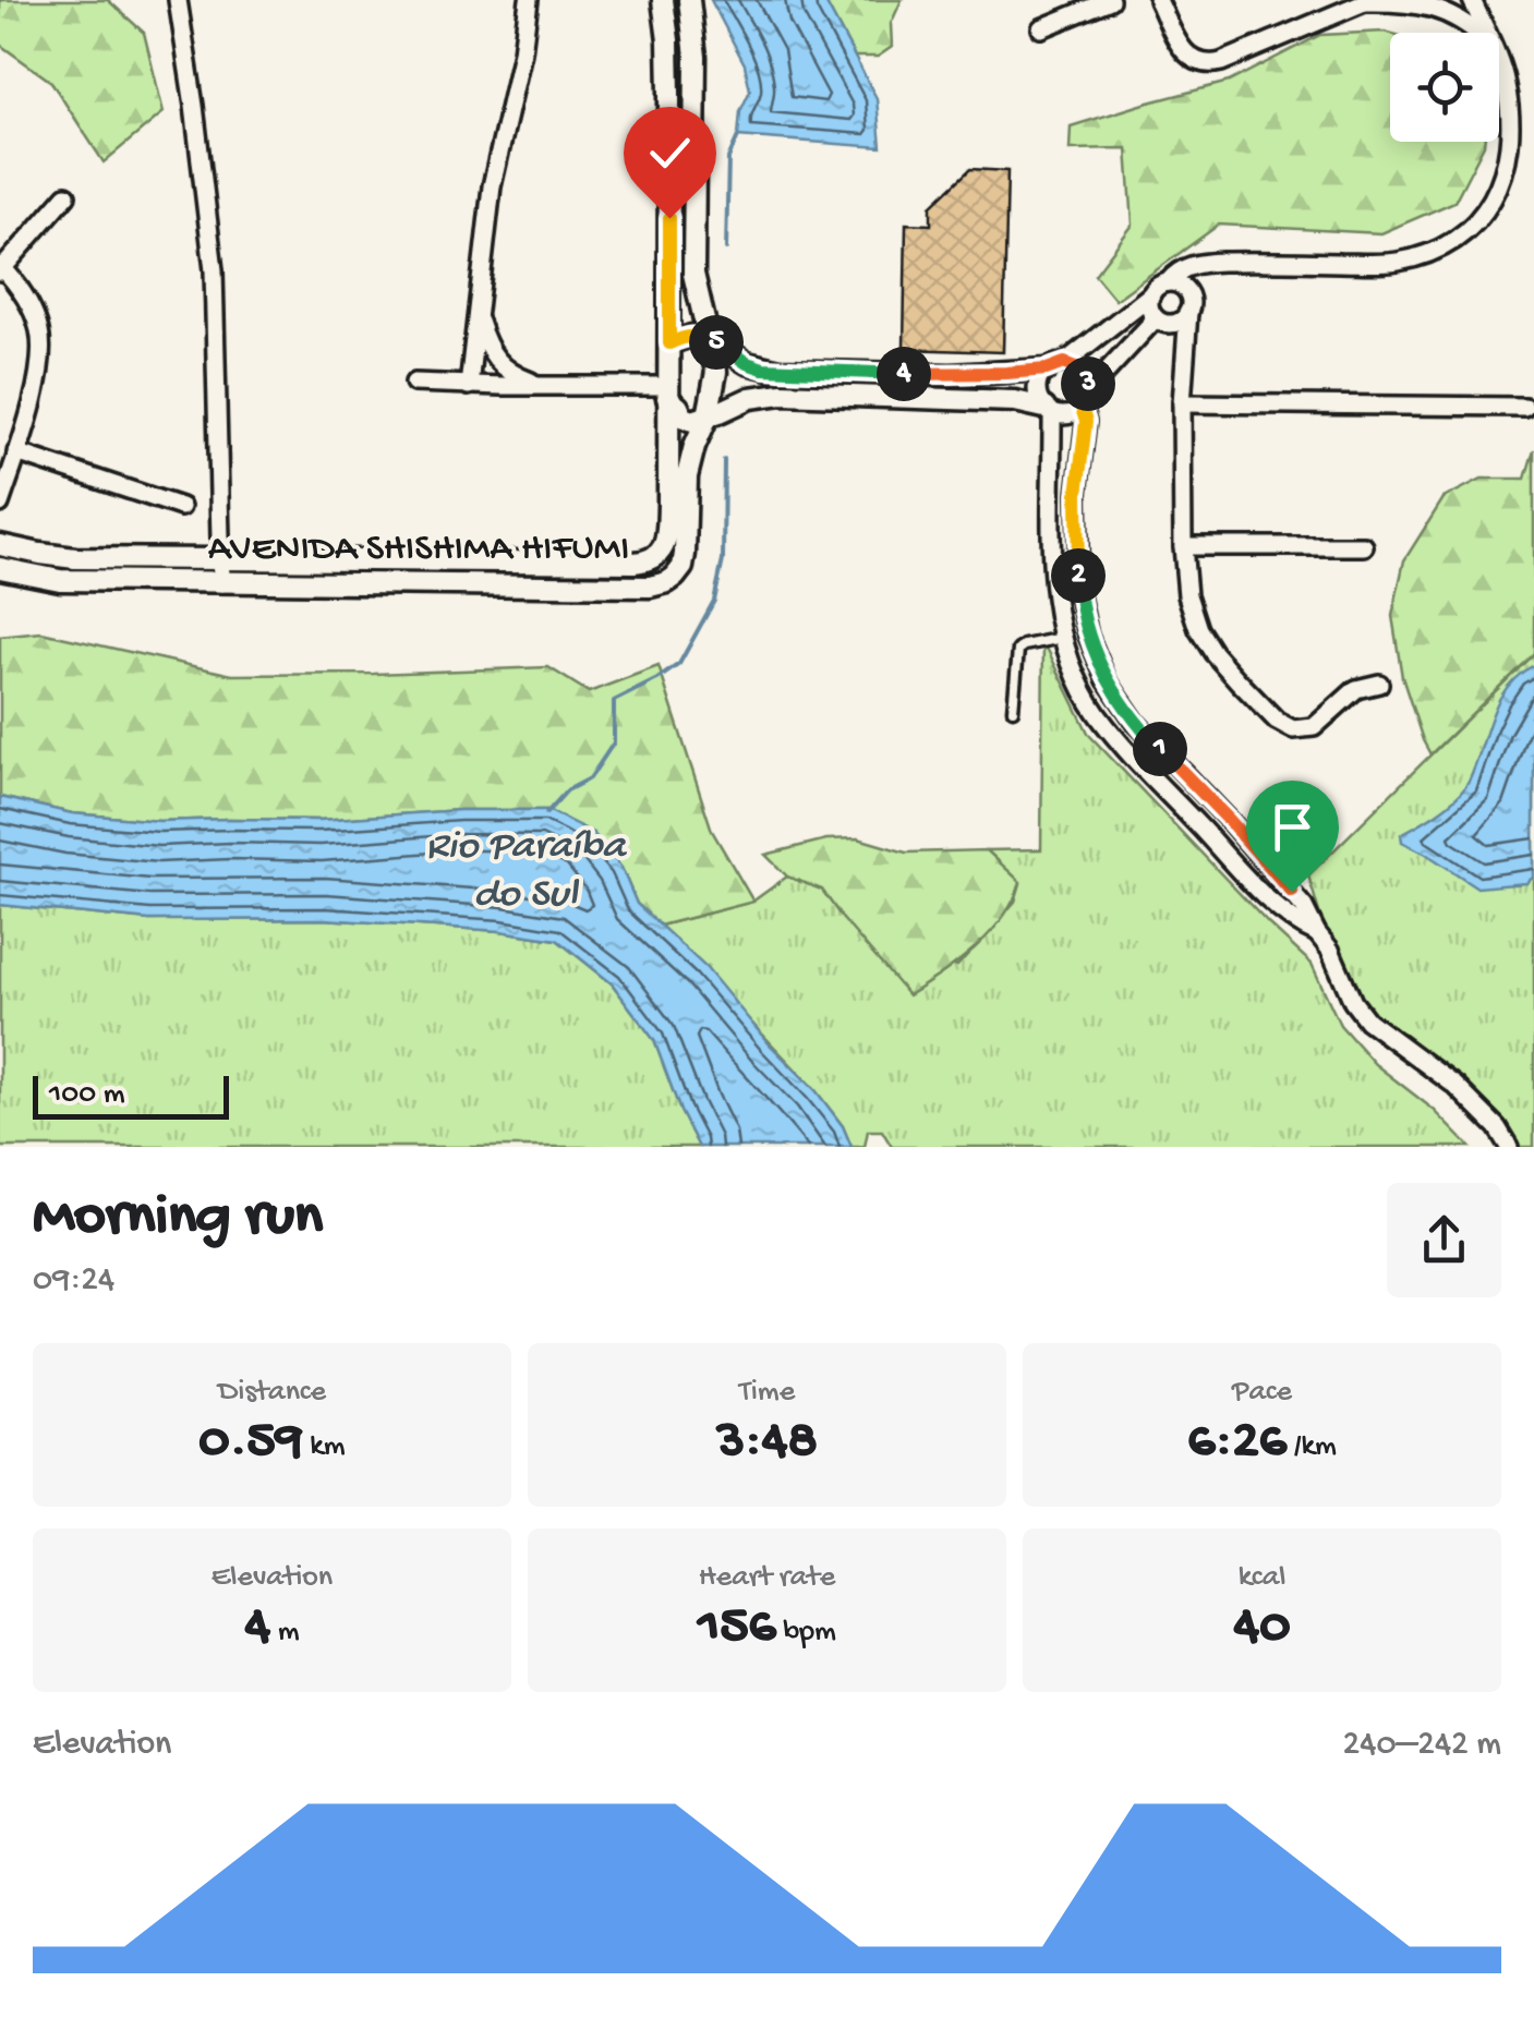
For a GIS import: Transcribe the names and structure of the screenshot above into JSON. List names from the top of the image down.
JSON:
{
  "streets": {
    "street": ["AVENIDA SHISHIMA HIFUMI"]
  },
  "water": ["Rio Paraíba do Sul"],
  "scale_bar": "100 m",
  "page": {
    "pins": [
      "5",
      "4",
      "3",
      "2",
      "1"
    ],
    "scale": "100 m",
    "heading": ["Morning run", "09:24"],
    "stats": [
      ["Distance", "0.59 km"],
      ["Time", "3:48"],
      ["Pace", "6:26 /km"],
      ["Elevation", "4 m"],
      ["Heart rate", "156 bpm"],
      ["kcal", "40"]
    ],
    "chart": ["Elevation", "240–242 m"]
  }
}
